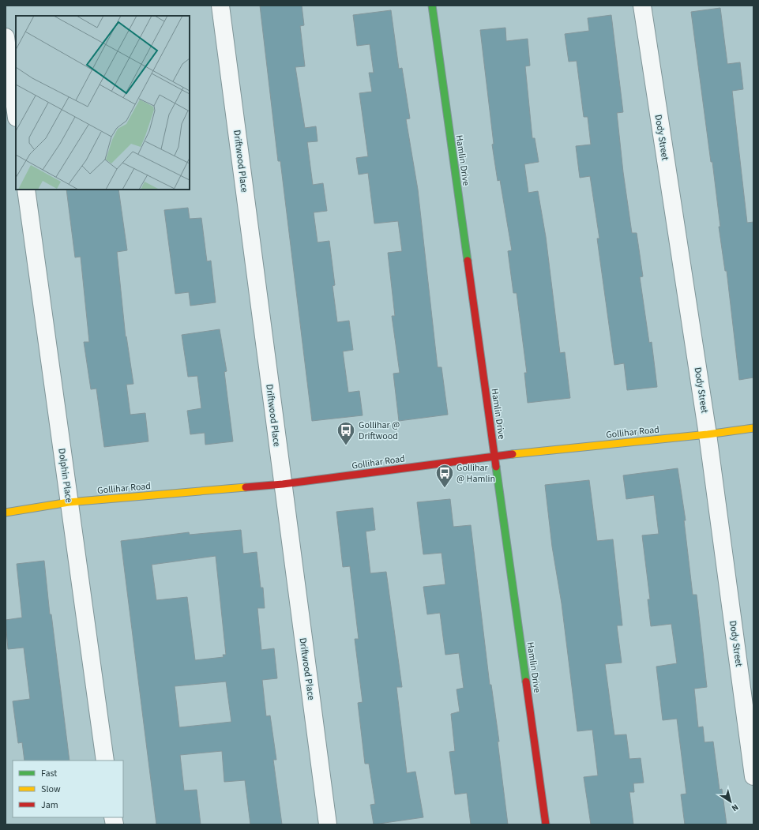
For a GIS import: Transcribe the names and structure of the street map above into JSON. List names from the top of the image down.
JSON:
{
  "streets": {
    "street": [
      "Dody Street",
      "Hamlin Drive",
      "Driftwood Place",
      "Gollihar Road",
      "Dolphin Place"
    ]
  },
  "crossings": [
    ["Dody Street", "Gollihar Road"],
    ["Hamlin Drive", "Gollihar Road"],
    ["Driftwood Place", "Gollihar Road"],
    ["Gollihar Road", "Dolphin Place"]
  ],
  "places": {
    "bus stop": ["Gollihar @ Driftwood", "Gollihar @ Hamlin"]
  },
  "legend": ["Fast", "Slow", "Jam"],
  "north": "bottom right"
}
